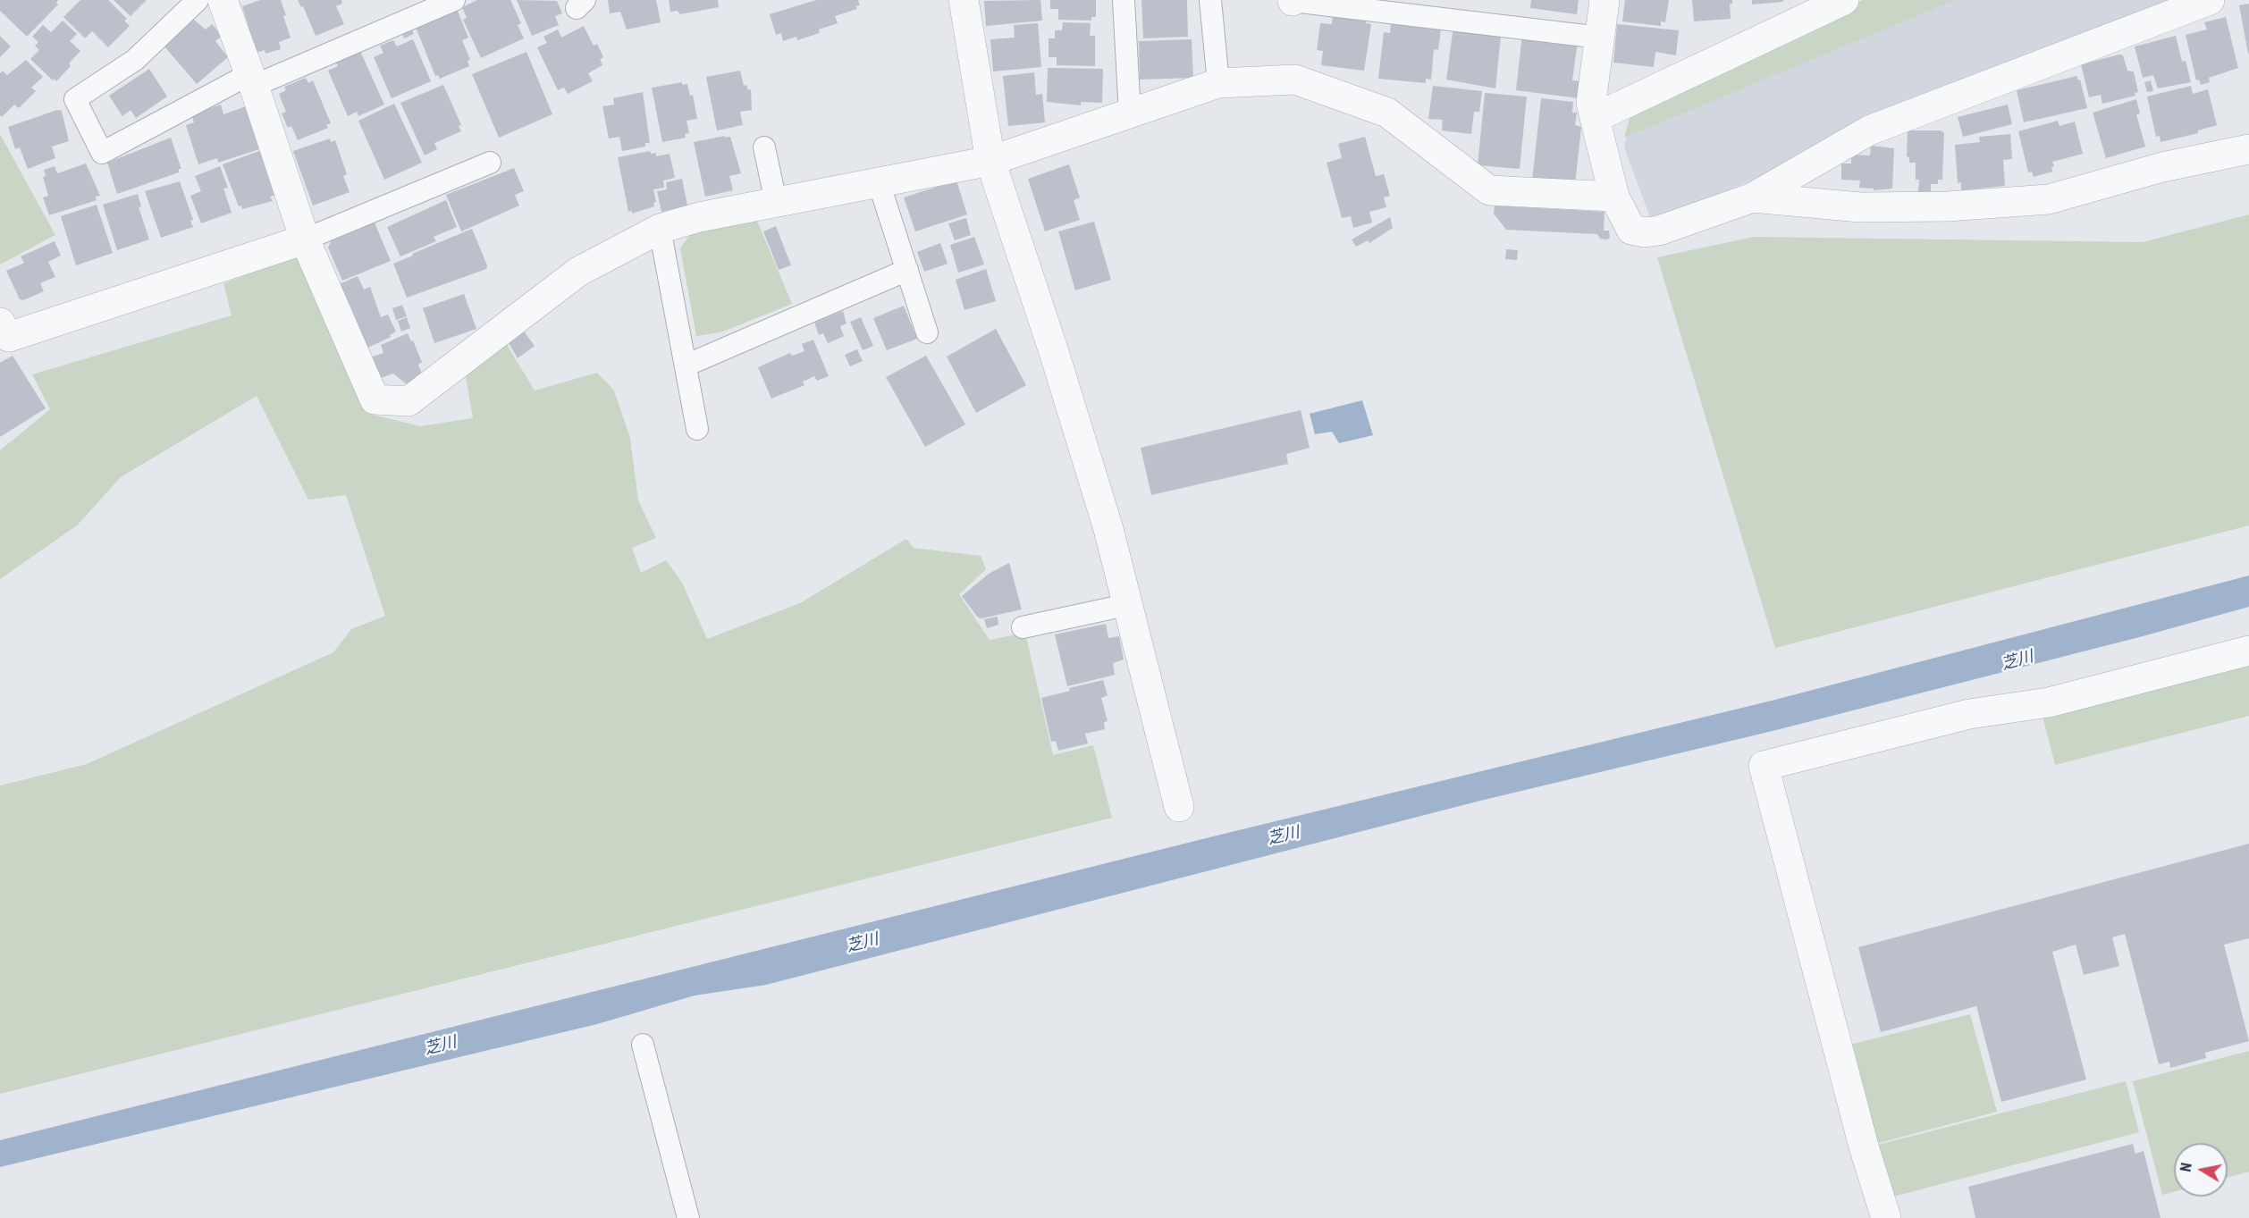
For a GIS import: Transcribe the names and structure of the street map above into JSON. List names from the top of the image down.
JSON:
{
  "water": ["芝川"],
  "north": "left"
}
